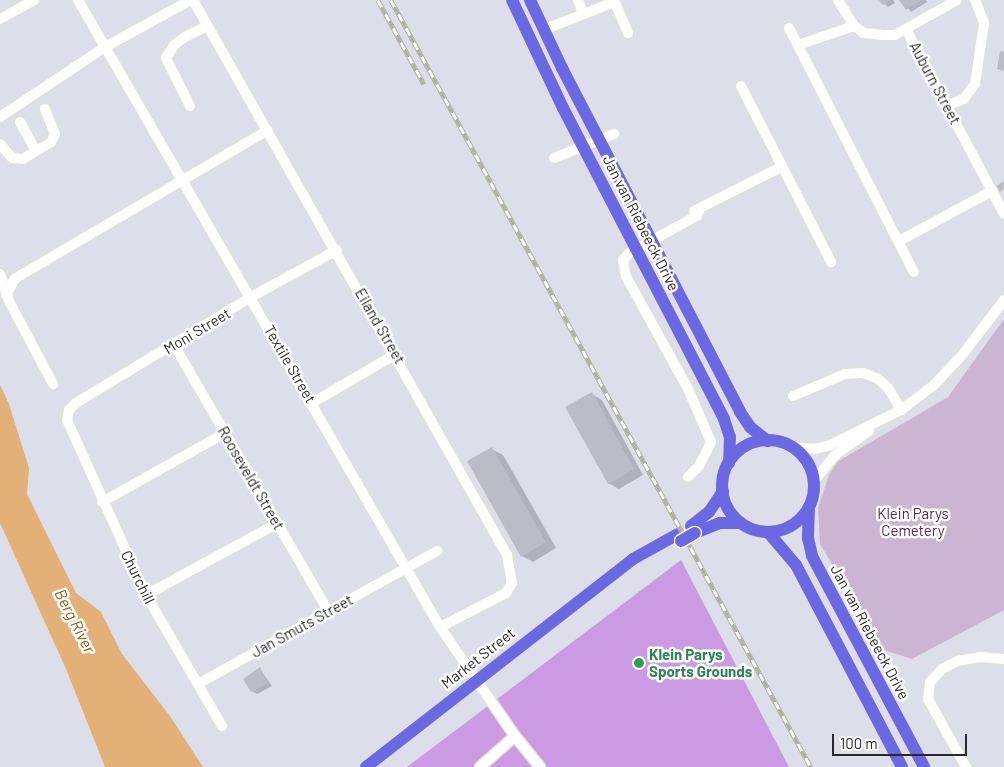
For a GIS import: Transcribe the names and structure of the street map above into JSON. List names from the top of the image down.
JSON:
{
  "streets": {
    "main road": ["Jan van Riebeeck Drive", "Market Street"],
    "street": [
      "Auburn Street",
      "Eiland Street",
      "Moni Street",
      "Textile Street",
      "Rooseveldt Street",
      "Churchill",
      "Jan Smuts Street"
    ]
  },
  "crossings": [
    ["Jan van Riebeeck Drive", "Market Street"],
    ["Eiland Street", "Moni Street"],
    ["Eiland Street", "Textile Street"],
    ["Moni Street", "Textile Street"],
    ["Moni Street", "Rooseveldt Street"],
    ["Moni Street", "Churchill"],
    ["Textile Street", "Jan Smuts Street"],
    ["Textile Street", "Market Street"],
    ["Rooseveldt Street", "Jan Smuts Street"],
    ["Churchill", "Jan Smuts Street"]
  ],
  "water": ["Berg River"],
  "parks": ["Klein Parys Cemetery"],
  "places": ["Klein Parys Sports Grounds"],
  "scale_bar": "100 m"
}
